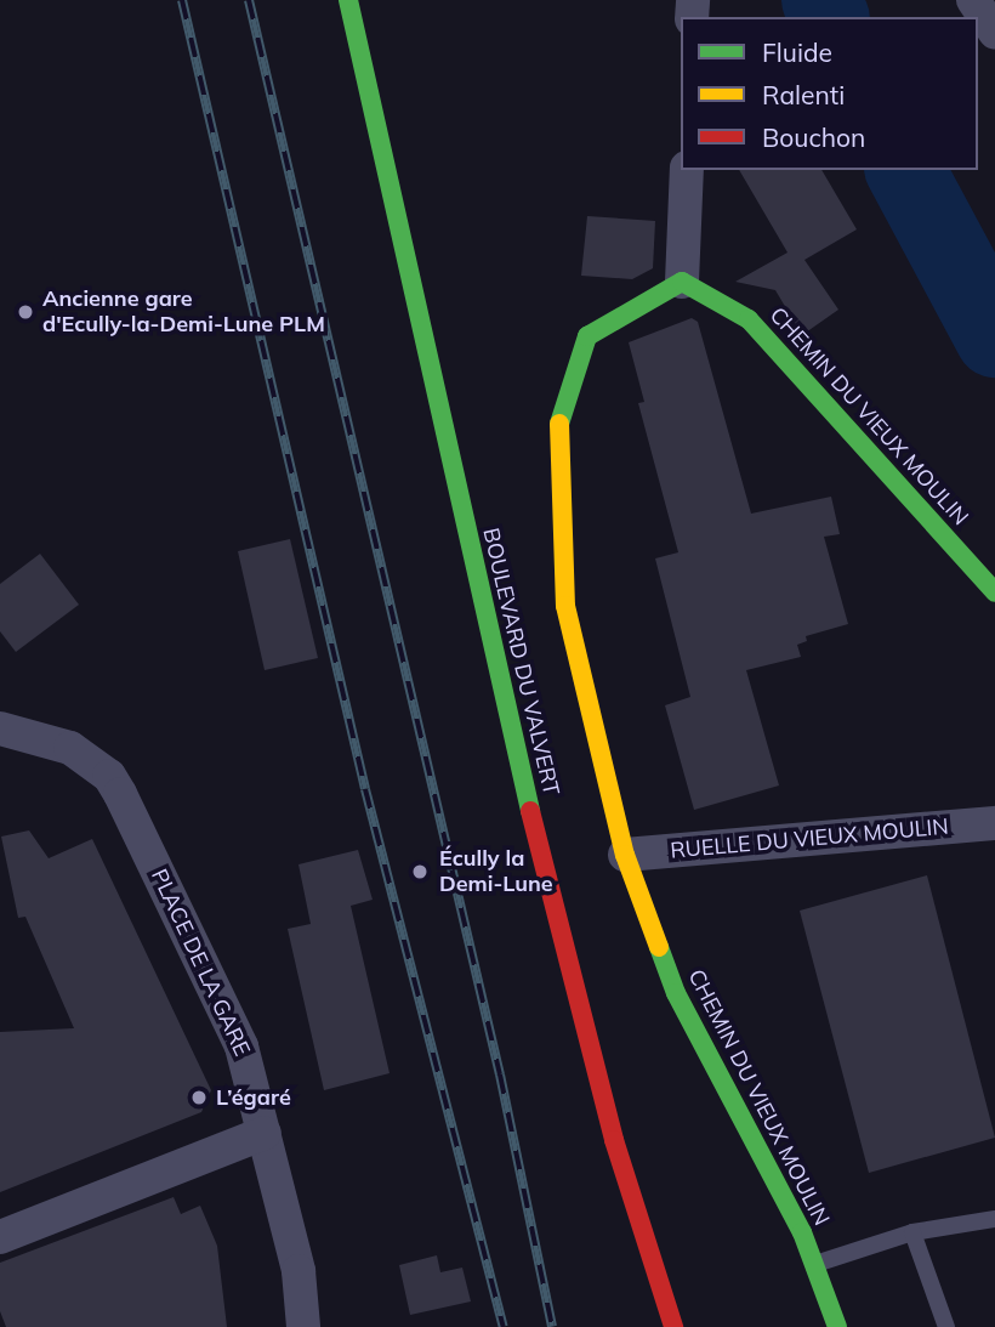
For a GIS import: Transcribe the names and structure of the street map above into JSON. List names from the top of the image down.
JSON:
{
  "streets": {
    "street": [
      "CHEMIN DU VIEUX MOULIN",
      "BOULEVARD DU VALVERT",
      "RUELLE DU VIEUX MOULIN",
      "PLACE DE LA GARE"
    ]
  },
  "crossings": [
    ["CHEMIN DU VIEUX MOULIN", "RUELLE DU VIEUX MOULIN"]
  ],
  "places": ["Ancienne gare d'Ecully-la-Demi-Lune PLM", "Écully la Demi-Lune", "L’égaré"],
  "legend": ["Fluide", "Ralenti", "Bouchon"]
}
